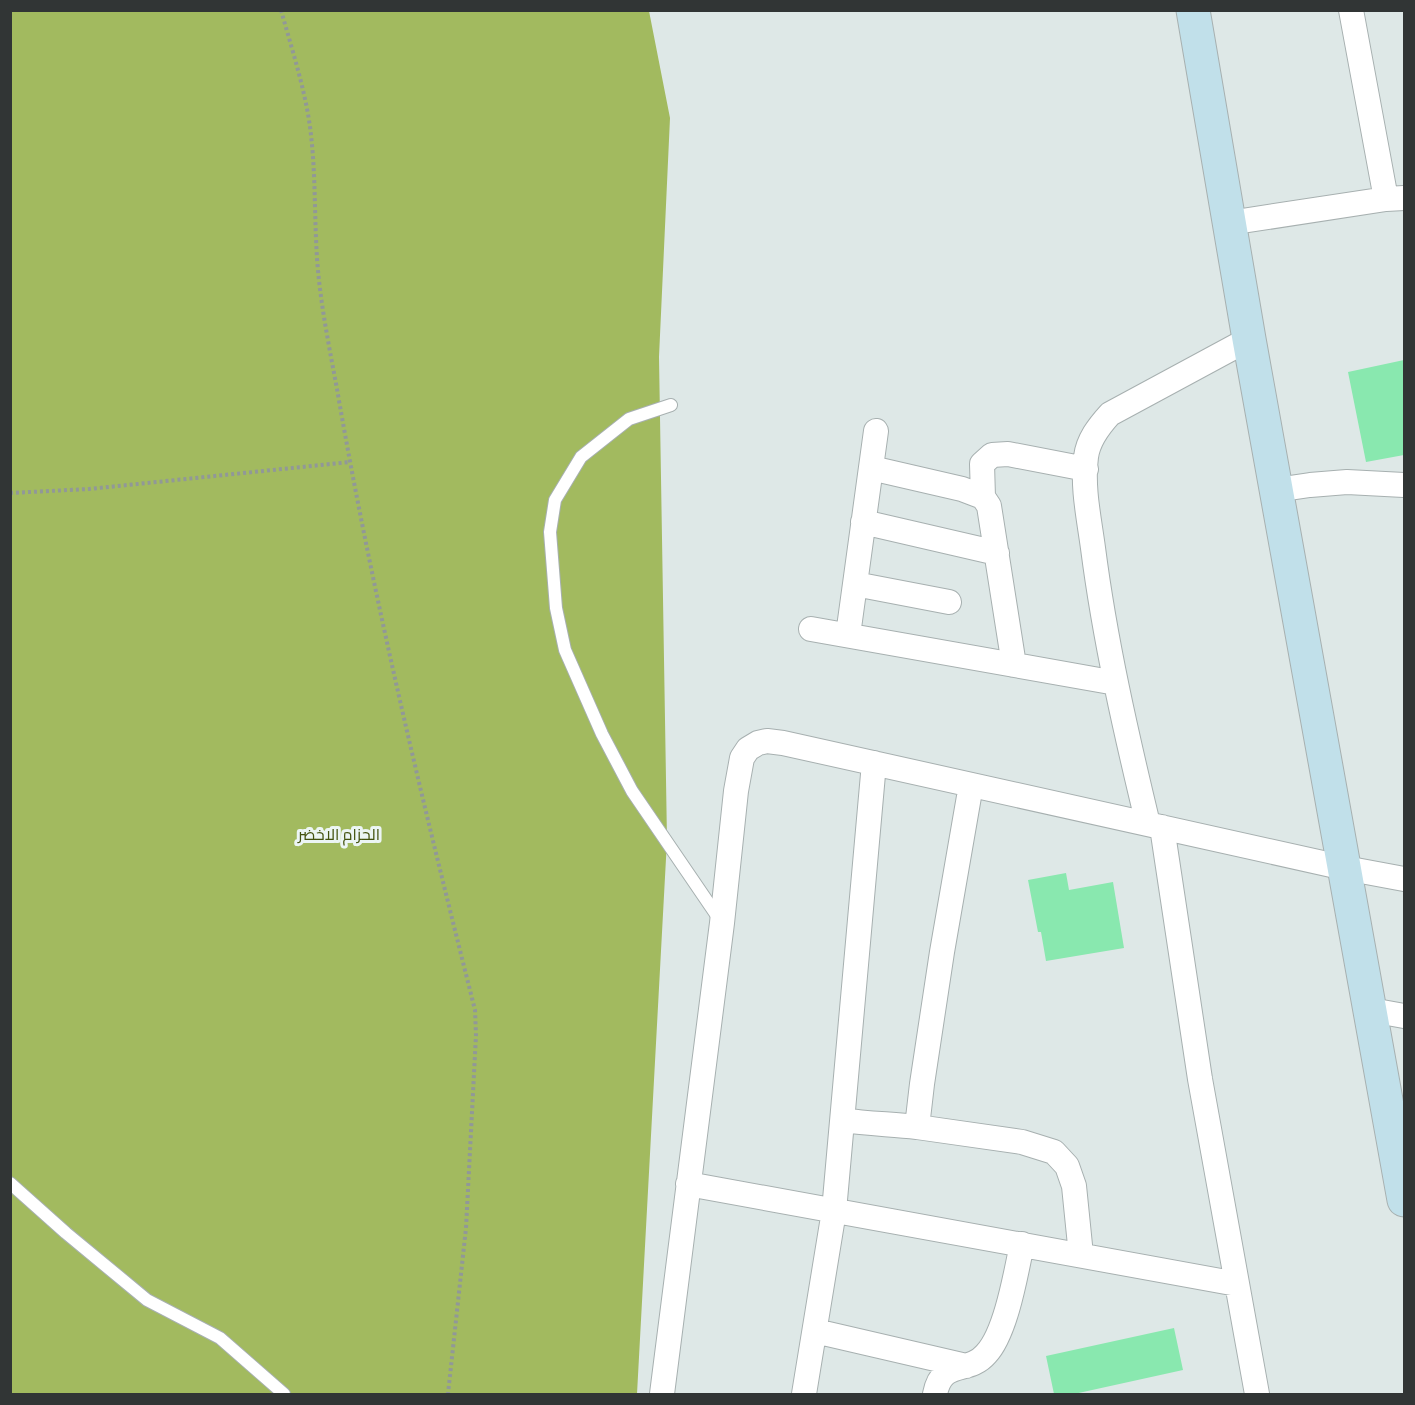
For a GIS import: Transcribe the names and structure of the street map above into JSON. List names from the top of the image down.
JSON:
{
  "parks": ["الحزام الاخضر"]
}
